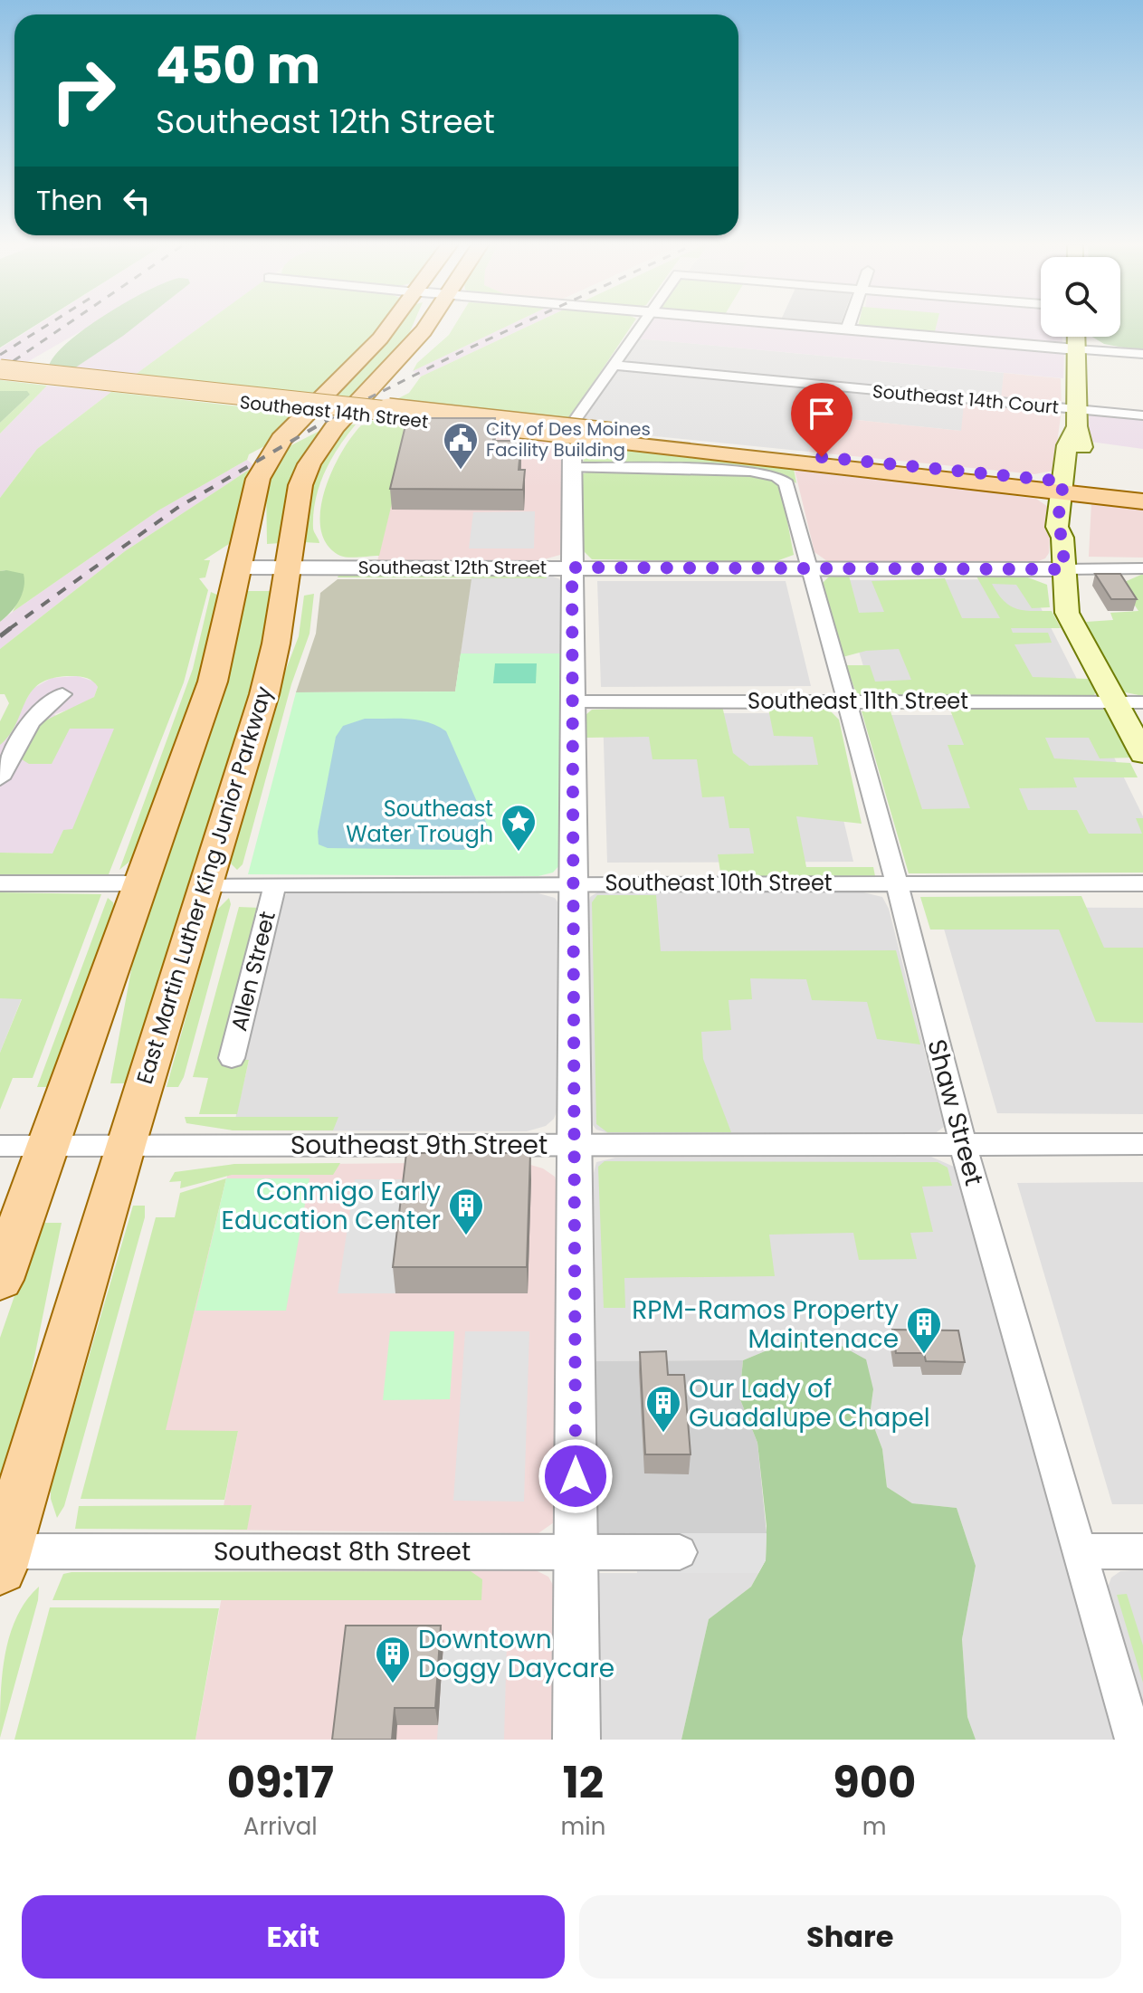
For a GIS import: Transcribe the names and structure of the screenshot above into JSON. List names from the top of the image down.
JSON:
{
  "streets": {
    "main road": ["Southeast 14th Street", "East Martin Luther King Junior Parkway"],
    "street": [
      "Southeast 14th Court",
      "Southeast 12th Street",
      "Southeast 11th Street",
      "Southeast 10th Street",
      "Allen Street",
      "Shaw Street",
      "Southeast 9th Street",
      "Southeast 8th Street"
    ]
  },
  "crossings": [
    ["Southeast 12th Street", "East Martin Luther King Junior Parkway"],
    ["Southeast 12th Street", "Shaw Street"],
    ["Southeast 11th Street", "Shaw Street"],
    ["Southeast 10th Street", "East Martin Luther King Junior Parkway"],
    ["Southeast 10th Street", "Allen Street"],
    ["Southeast 10th Street", "Shaw Street"],
    ["East Martin Luther King Junior Parkway", "Southeast 9th Street"],
    ["East Martin Luther King Junior Parkway", "Southeast 8th Street"],
    ["Shaw Street", "Southeast 9th Street"]
  ],
  "places": {
    "public building": ["City of Des Moines Facility Building"],
    "place": ["Southeast Water Trough"],
    "building": [
      "Conmigo Early Education Center",
      "RPM-Ramos Property Maintenace",
      "Our Lady of Guadalupe Chapel",
      "Downtown Doggy Daycare"
    ]
  },
  "page": {
    "turn": ["450 m", "Southeast 12th Street"],
    "then": "Then",
    "eta": [
      "09:17",
      "Arrival",
      "12",
      "min",
      "900",
      "m"
    ],
    "buttons": ["Exit", "Share"]
  }
}
